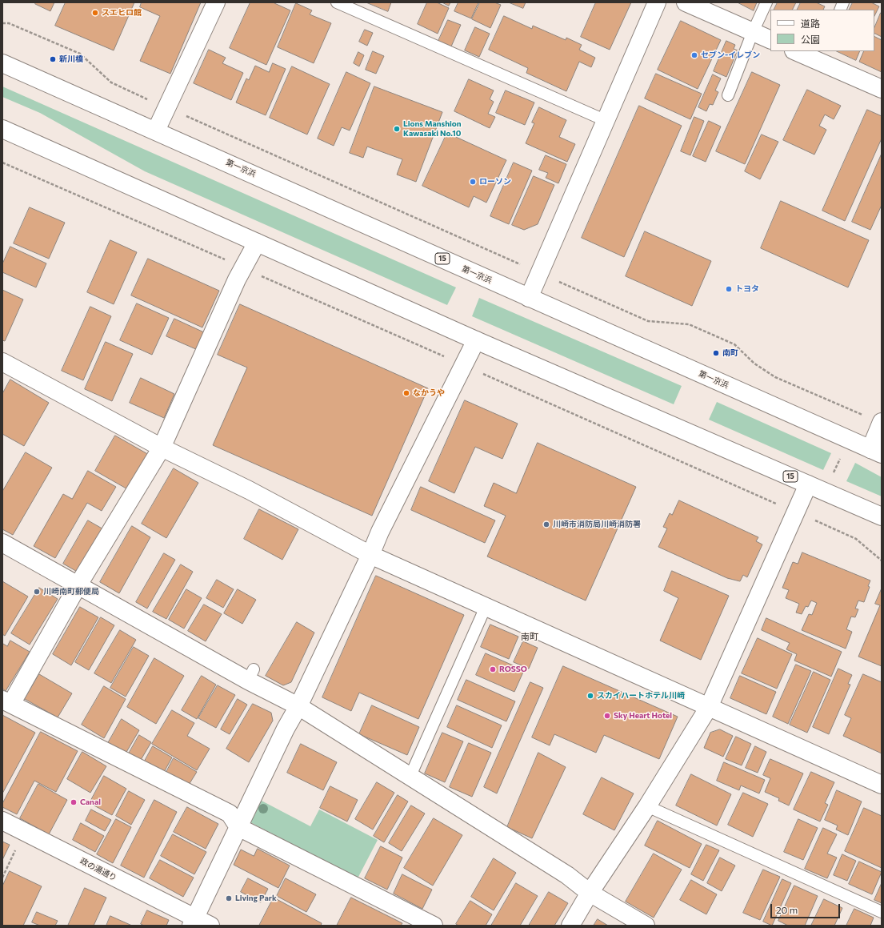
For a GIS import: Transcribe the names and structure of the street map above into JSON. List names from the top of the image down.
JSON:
{
  "streets": {
    "main road": ["第一京浜", "15", "政の湯通り"]
  },
  "districts": ["南町"],
  "places": [
    "スエヒロ館",
    "セブン-イレブン",
    "新川橋",
    "Lions Manshion Kawasaki No.10",
    "ローソン",
    "トヨタ",
    "南町",
    "なかうや",
    "川崎市消防局川崎消防署",
    "川崎南町郵便局",
    "ROSSO",
    "スカイハートホテル川崎",
    "Sky Heart Hotel",
    "Canal",
    "Living Park"
  ],
  "legend": ["道路", "公園"],
  "scale_bar": "20 m"
}
